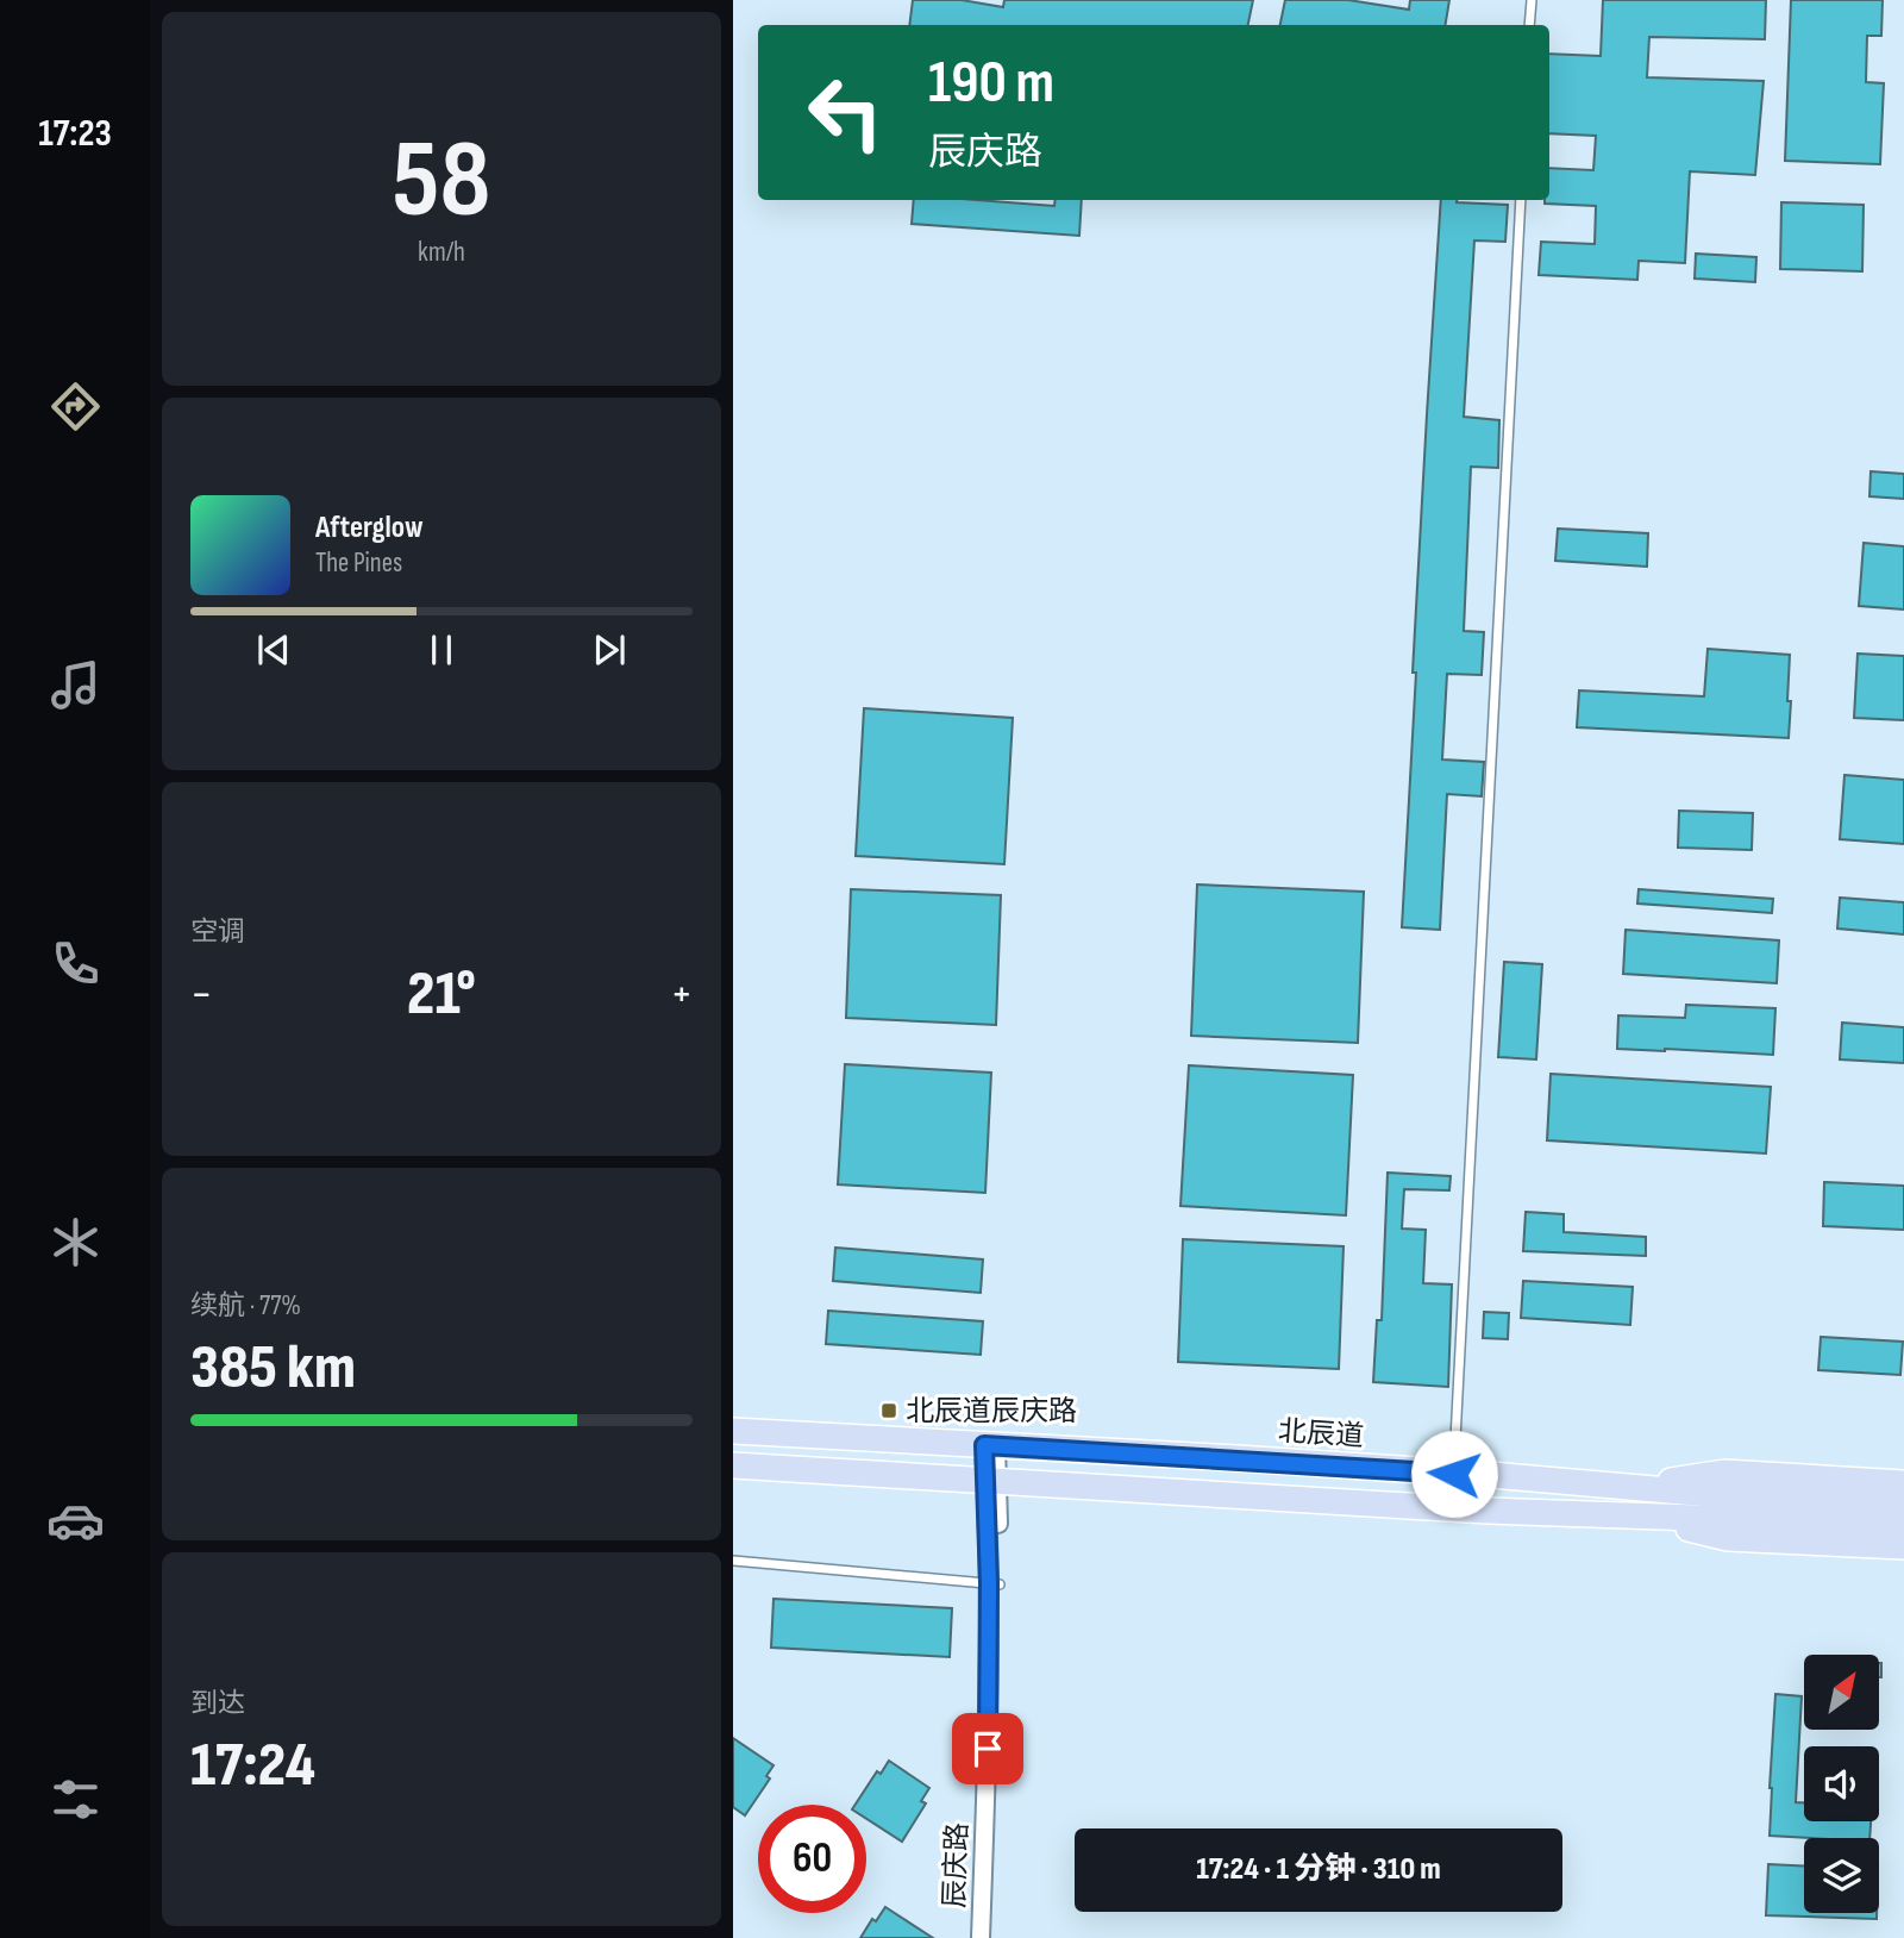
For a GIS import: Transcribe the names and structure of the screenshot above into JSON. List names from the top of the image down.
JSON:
{
  "streets": {
    "main road": ["北辰道"],
    "street": ["辰庆路"]
  },
  "crossings": [
    ["北辰道", "辰庆路"]
  ],
  "places": {
    "transit": ["北辰道辰庆路"]
  },
  "north": "top right",
  "page": {
    "tabs": "17:23",
    "tile": [
      ["58", "km/h"],
      "空调",
      ["续航 · 77%", "385 km"],
      ["到达", "17:24"]
    ],
    "turn": ["190 m", "辰庆路"],
    "song": ["Afterglow", "The Pines"],
    "heat": ["−", "21°", "+"],
    "limit": "60",
    "trip": "17:24 · 1 分钟 · 310 m"
  }
}
